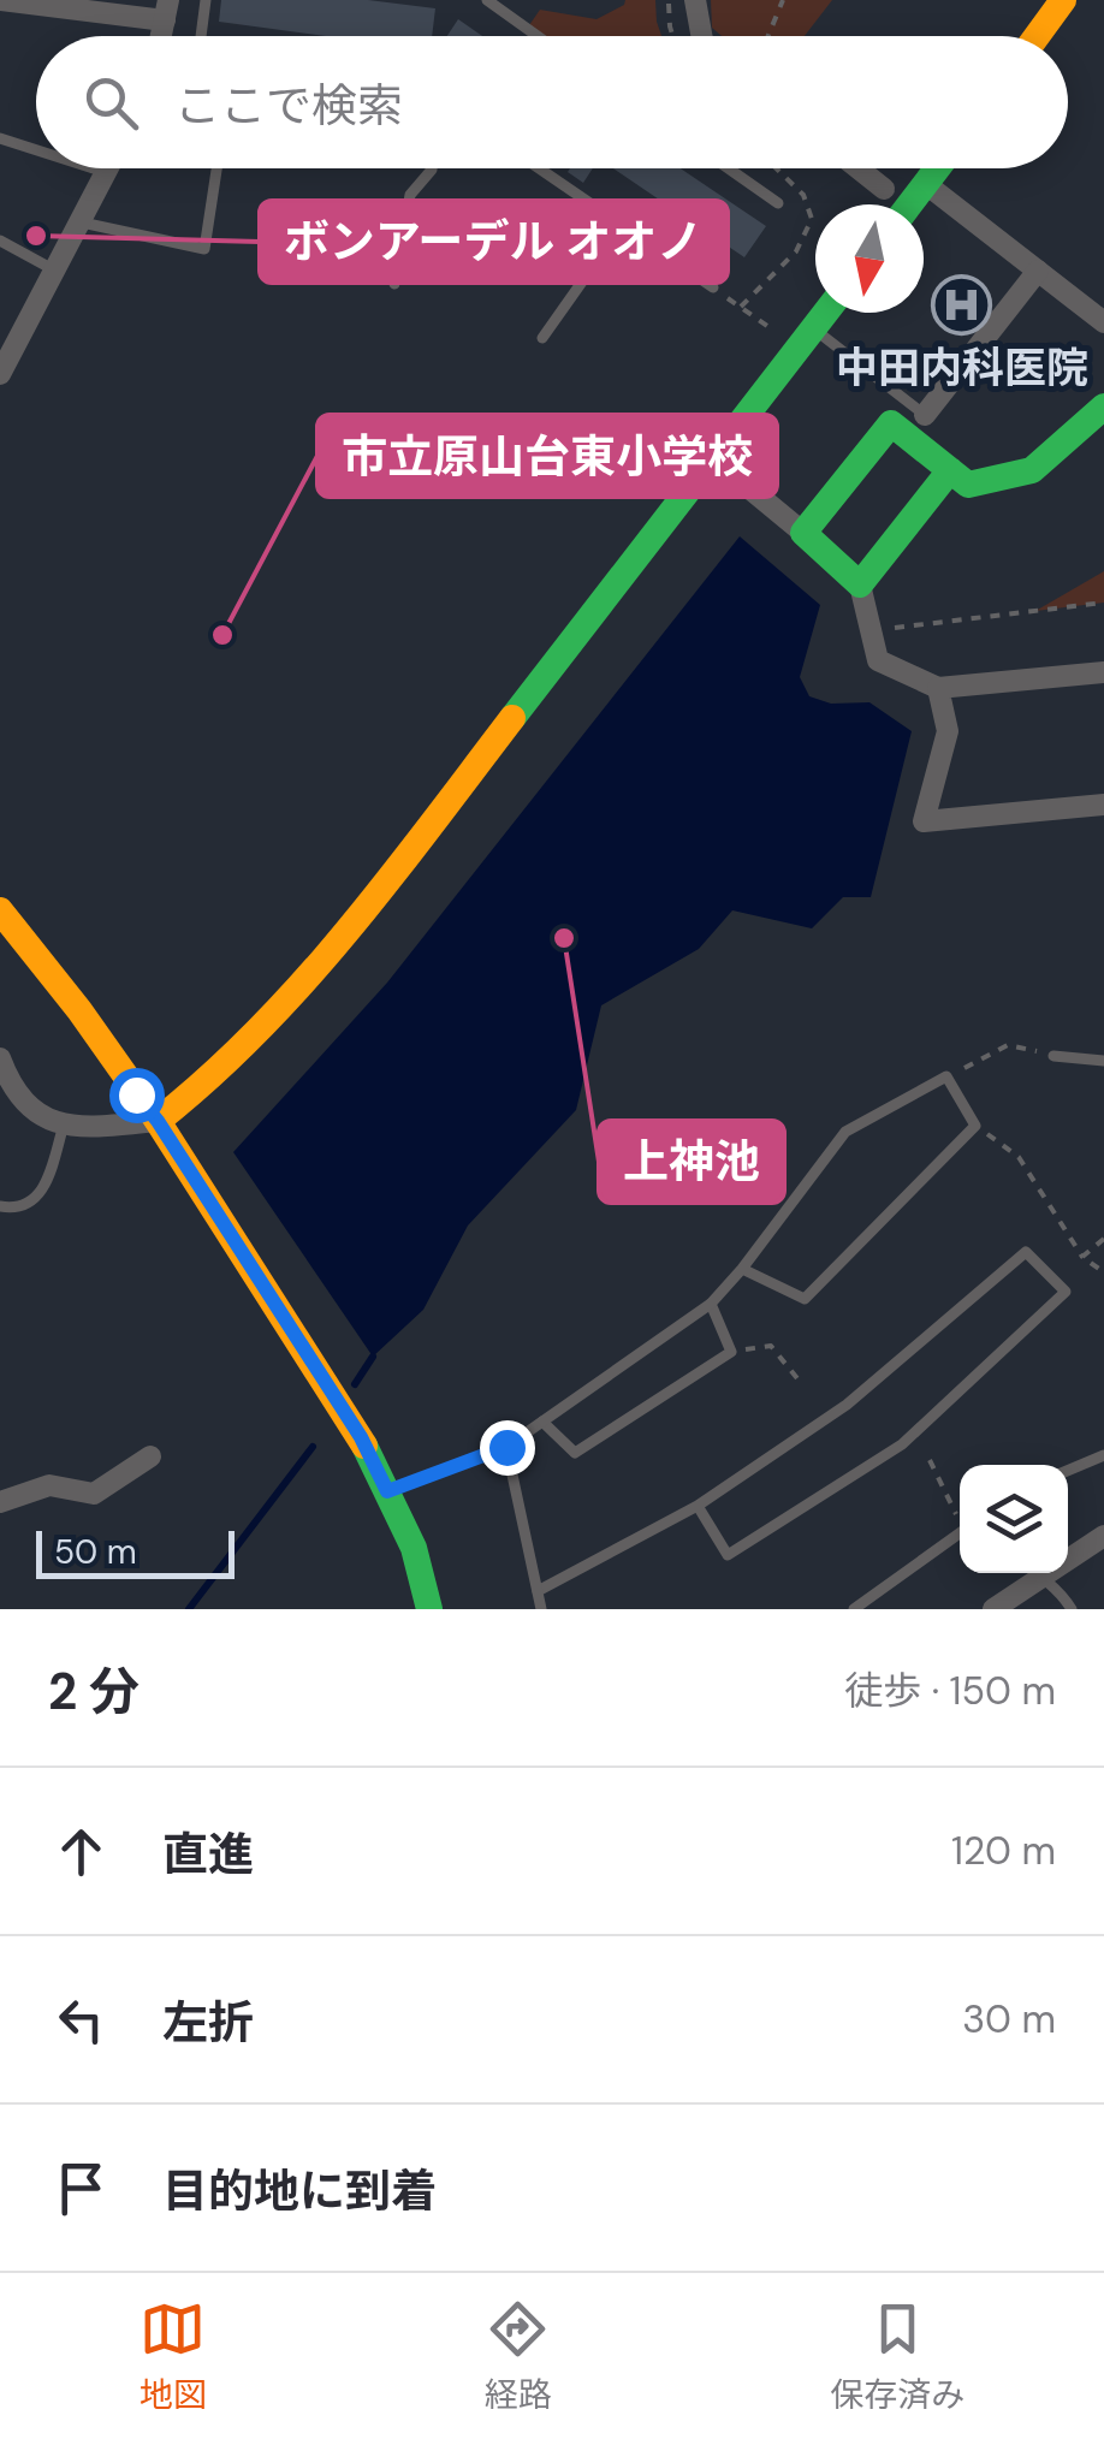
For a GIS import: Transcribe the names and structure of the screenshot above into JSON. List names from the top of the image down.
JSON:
{
  "places": {
    "other": ["ボンアーデル オオノ", "市立原山台東小学校", "上神池"],
    "hospital": ["中田内科医院"]
  },
  "scale_bar": "50 m",
  "north": "bottom",
  "page": {
    "search": "ここで検索",
    "scale": "50 m",
    "heading": ["2 分", "徒歩 · 150 m"],
    "list": [
      ["直進", "120 m"],
      ["左折", "30 m"],
      "目的地に到着"
    ],
    "nav": ["地図", "経路", "保存済み"]
  }
}
